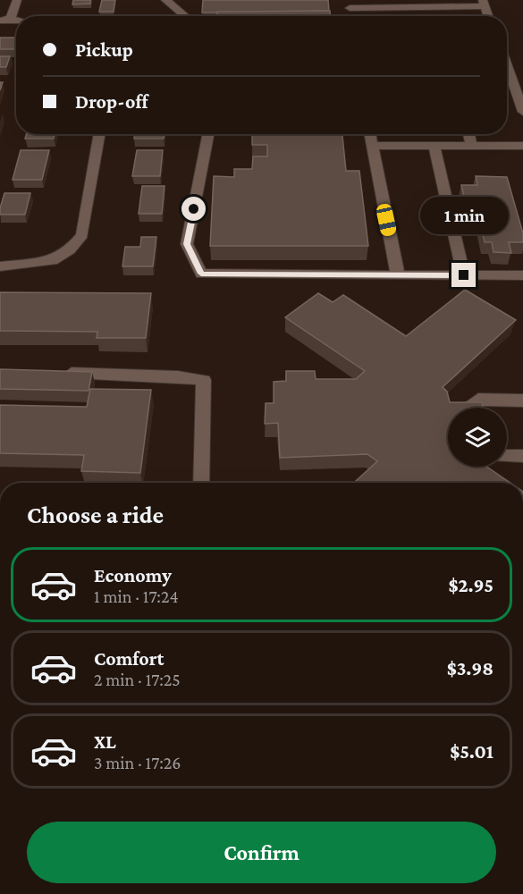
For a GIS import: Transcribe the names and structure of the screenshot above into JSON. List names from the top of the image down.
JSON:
{
  "page": {
    "banner": ["Pickup", "Drop-off"],
    "bubble": "1 min",
    "heading": "Choose a ride",
    "list": [
      {
        "name": "Economy",
        "note": "1 min · 17:24",
        "value": "$2.95"
      },
      {
        "name": "Comfort",
        "note": "2 min · 17:25",
        "value": "$3.98"
      },
      {
        "name": "XL",
        "note": "3 min · 17:26",
        "value": "$5.01"
      }
    ],
    "buttons": "Confirm"
  }
}
